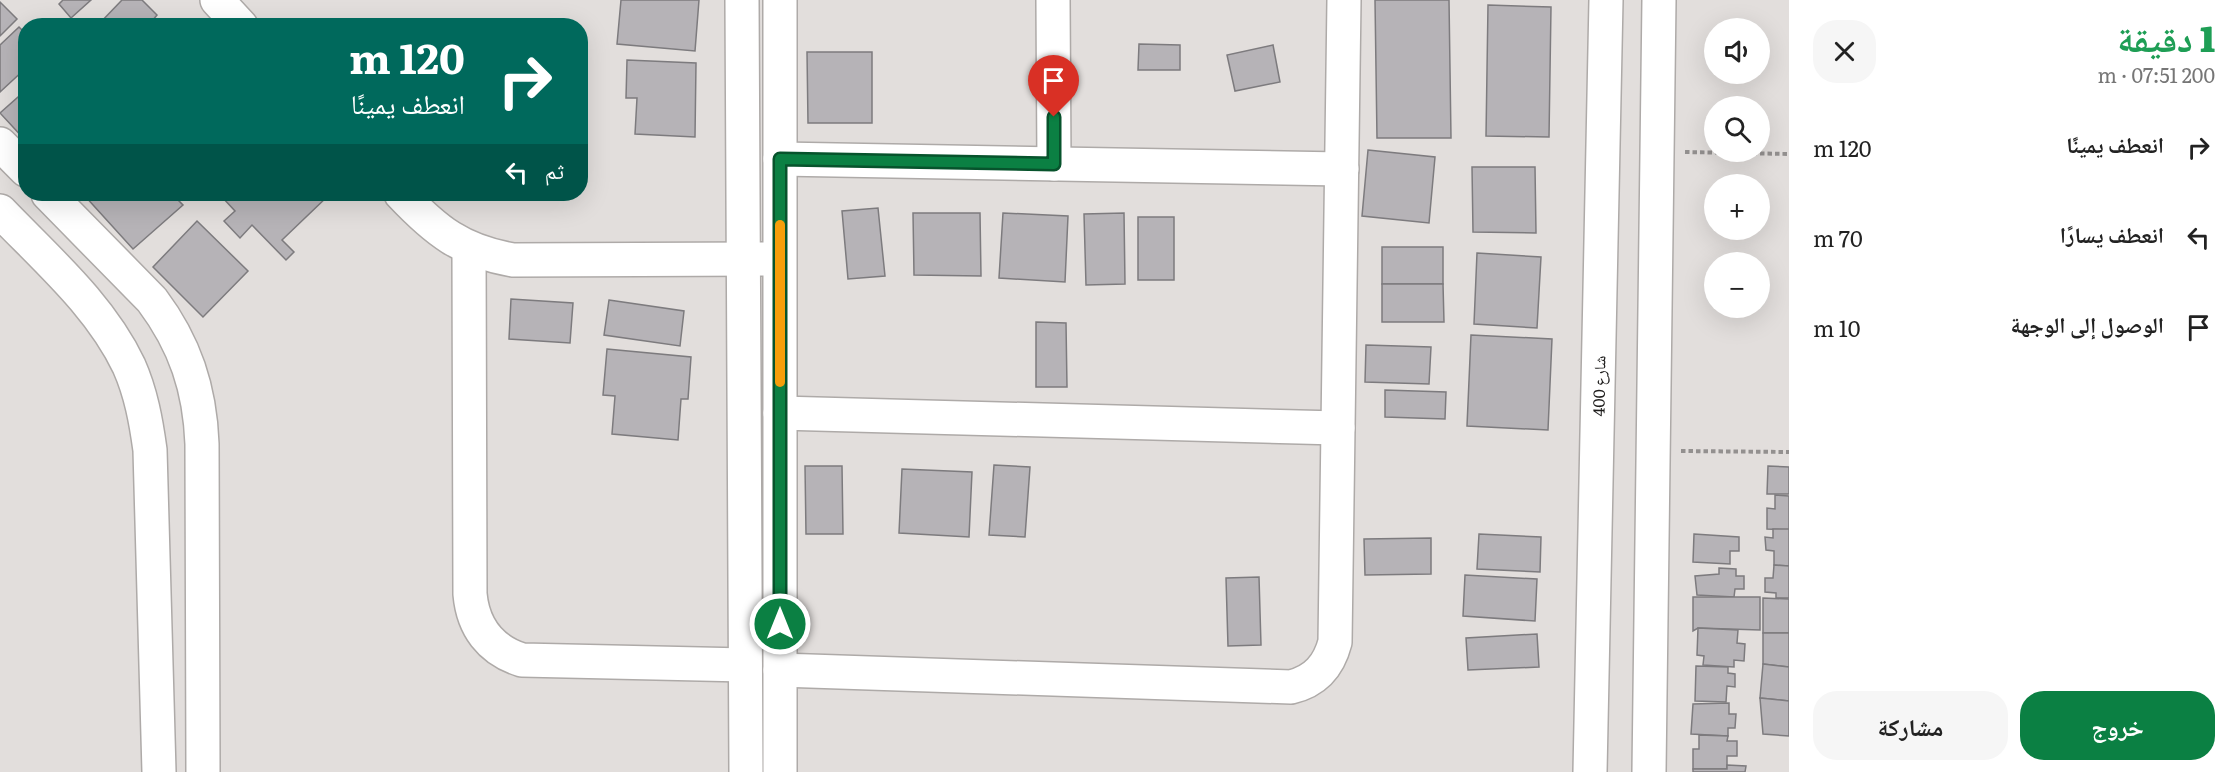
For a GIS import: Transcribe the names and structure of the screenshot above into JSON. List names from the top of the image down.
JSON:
{
  "streets": {
    "street": ["شارع 400"]
  },
  "page": {
    "heading": ["1 دقيقة", "200 m · 07:51"],
    "map_buttons": ["+", "−"],
    "turn": ["120 m", "انعطف يمينًا"],
    "list": [
      {
        "name": "انعطف يمينًا",
        "value": "120 m"
      },
      {
        "name": "انعطف يسارًا",
        "value": "70 m"
      },
      {
        "name": "الوصول إلى الوجهة",
        "value": "10 m"
      }
    ],
    "then": "ثم",
    "buttons": ["خروج", "مشاركة"]
  }
}
